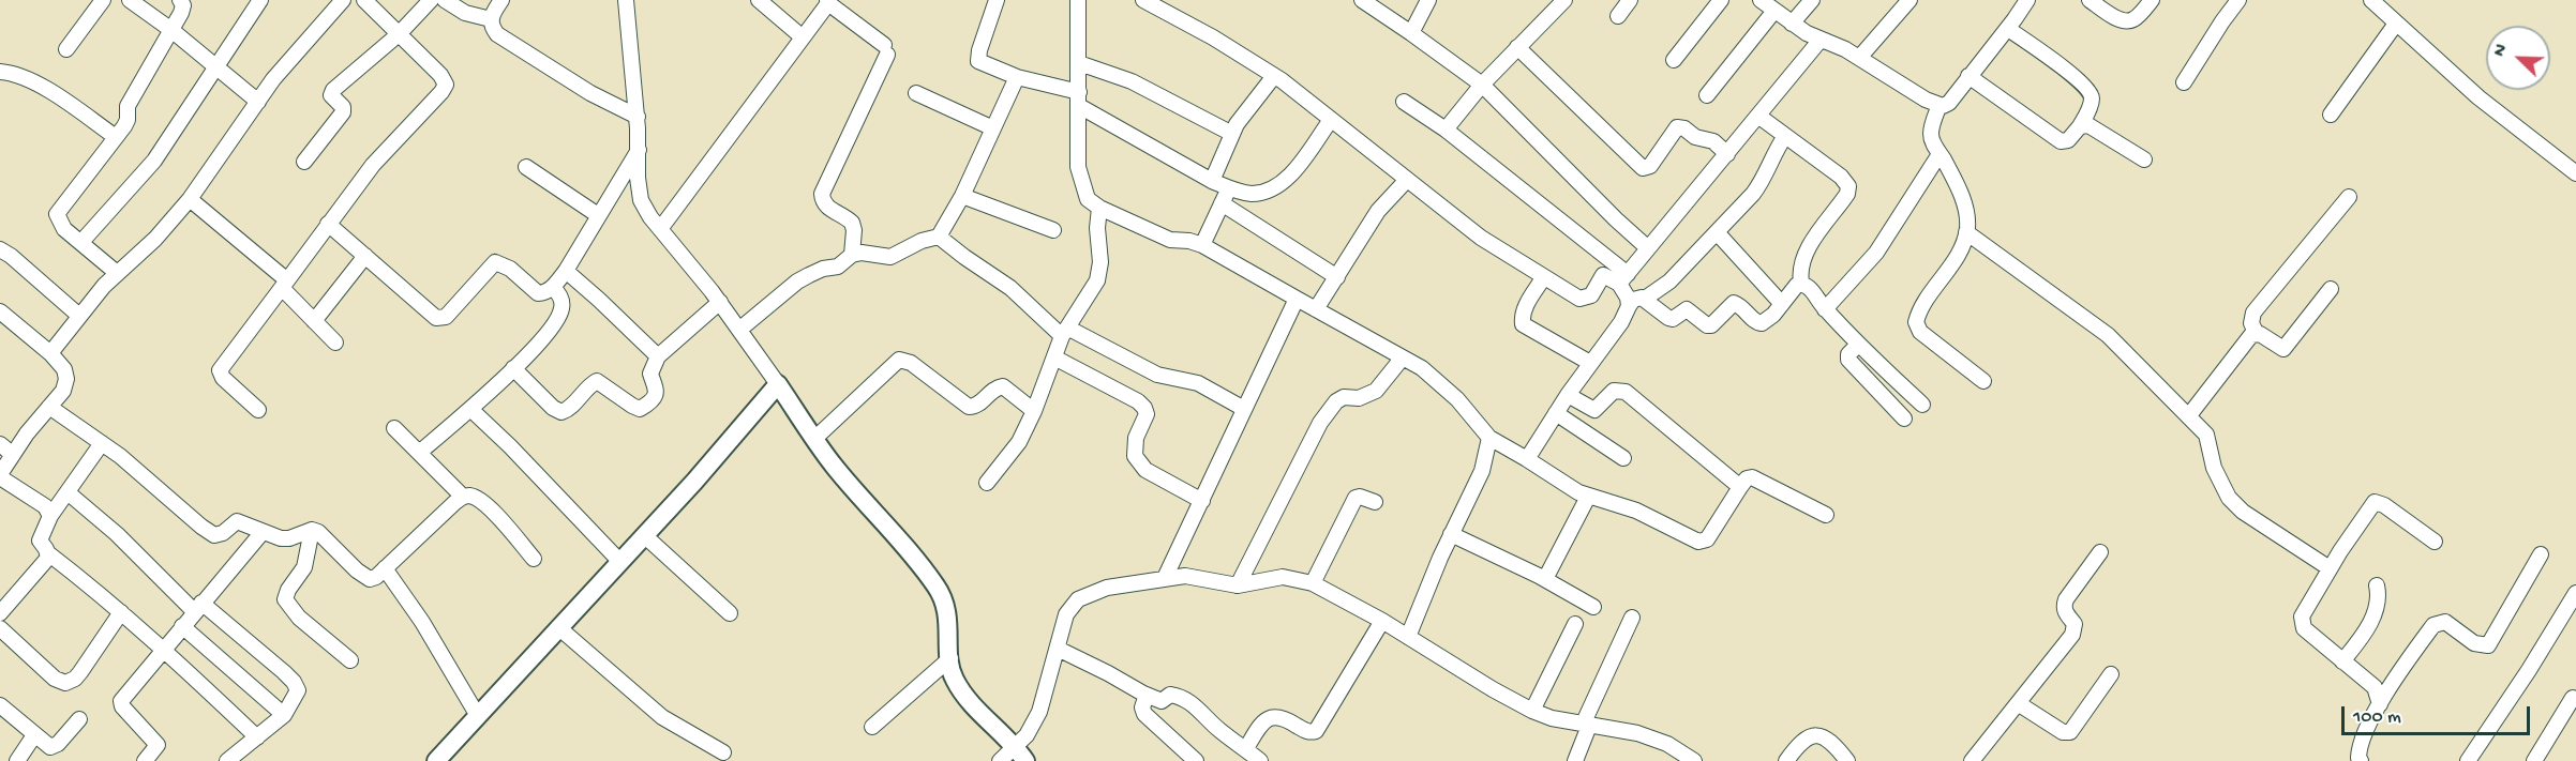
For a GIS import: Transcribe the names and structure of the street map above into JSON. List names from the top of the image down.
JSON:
{
  "scale_bar": "100 m",
  "north": "top left"
}
